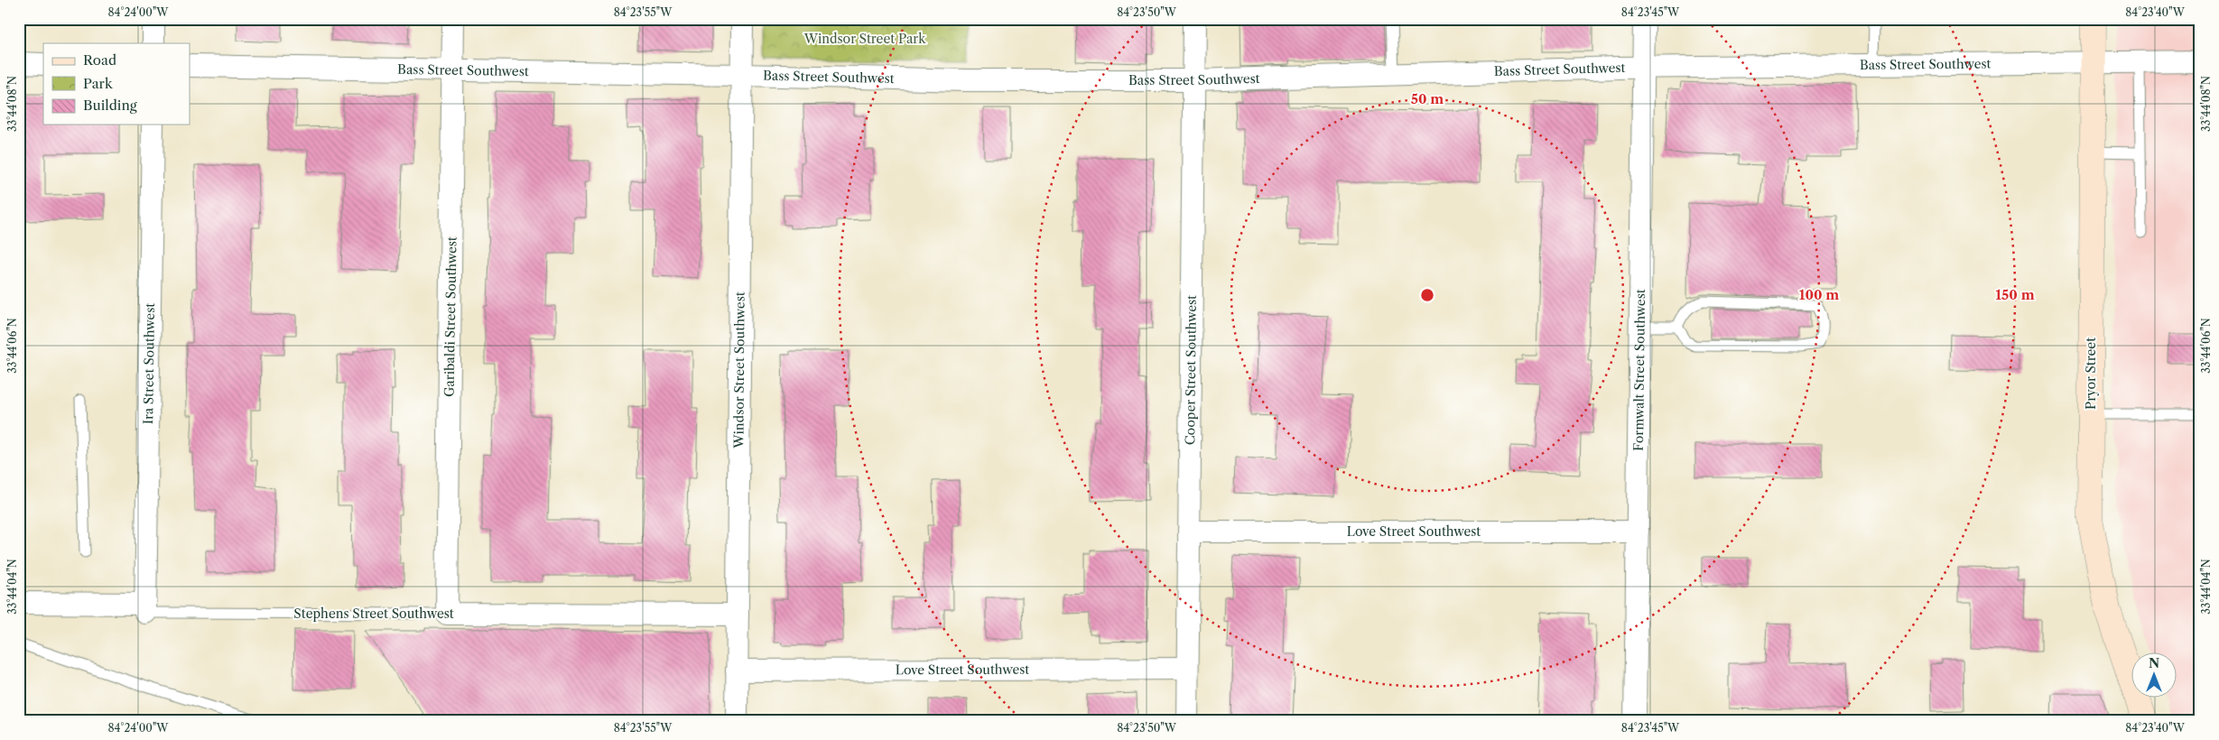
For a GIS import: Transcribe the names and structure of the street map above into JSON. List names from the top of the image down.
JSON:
{
  "streets": {
    "main road": ["Pryor Street"],
    "street": [
      "Bass Street Southwest",
      "Garibaldi Street Southwest",
      "Ira Street Southwest",
      "Windsor Street Southwest",
      "Cooper Street Southwest",
      "Formwalt Street Southwest",
      "Love Street Southwest",
      "Stephens Street Southwest"
    ]
  },
  "crossings": [
    ["Bass Street Southwest", "Garibaldi Street Southwest"],
    ["Bass Street Southwest", "Windsor Street Southwest"],
    ["Bass Street Southwest", "Cooper Street Southwest"],
    ["Bass Street Southwest", "Formwalt Street Southwest"],
    ["Bass Street Southwest", "Pryor Street"],
    ["Garibaldi Street Southwest", "Stephens Street Southwest"],
    ["Ira Street Southwest", "Stephens Street Southwest"],
    ["Windsor Street Southwest", "Love Street Southwest"],
    ["Windsor Street Southwest", "Stephens Street Southwest"],
    ["Cooper Street Southwest", "Love Street Southwest"],
    ["Formwalt Street Southwest", "Love Street Southwest"]
  ],
  "parks": ["Windsor Street Park"],
  "legend": ["Road", "Park", "Building"],
  "north": "top",
  "coordinates": [
    "84°24'00\"W",
    "84°23'55\"W",
    "84°23'50\"W",
    "84°23'45\"W",
    "84°23'40\"W",
    "33°44'08\"N",
    "33°44'06\"N",
    "33°44'04\"N"
  ],
  "rings": ["50 m", "100 m", "150 m"]
}
